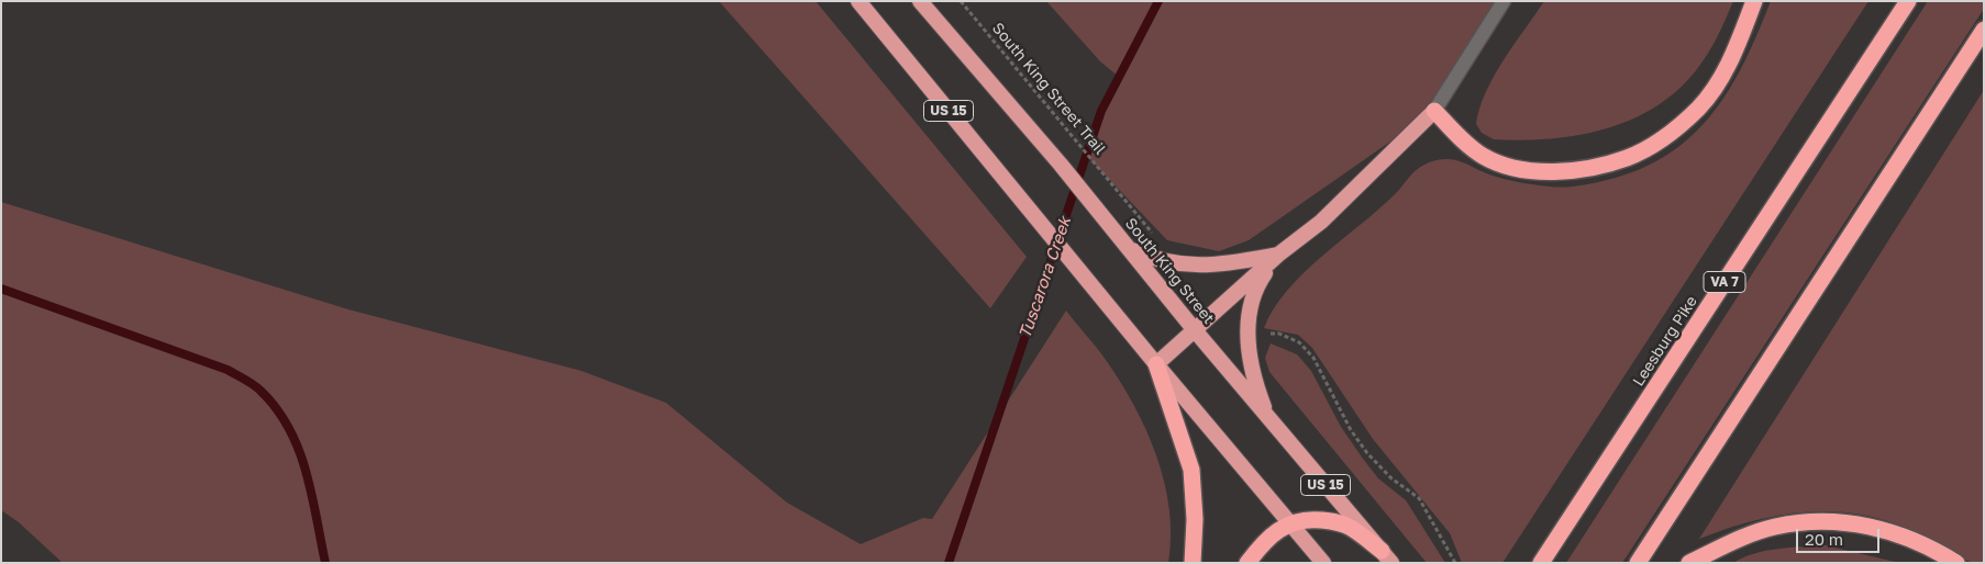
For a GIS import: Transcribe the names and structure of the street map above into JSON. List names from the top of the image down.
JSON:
{
  "streets": {
    "highway": [
      "US 15",
      "South King Street",
      "VA 7",
      "Leesburg Pike"
    ],
    "path": ["South King Street Trail"]
  },
  "water": ["Tuscarora Creek"],
  "scale_bar": "20 m"
}
